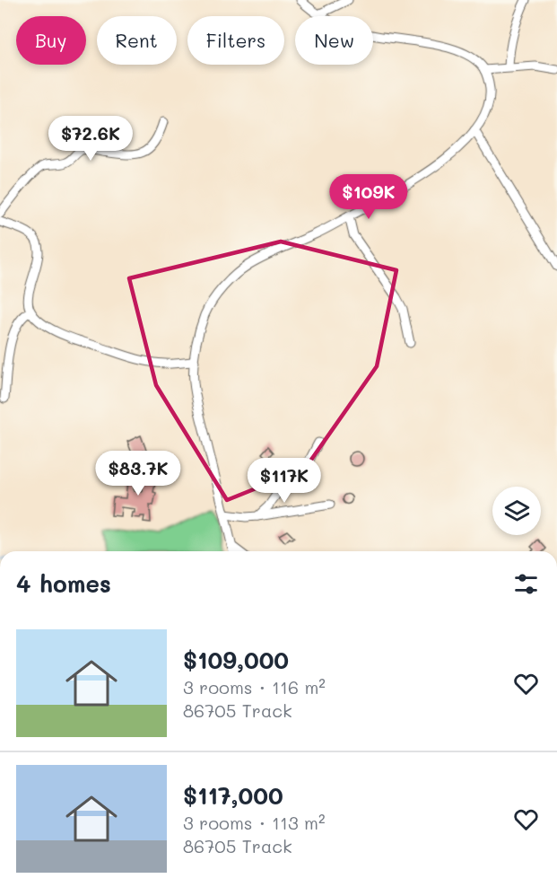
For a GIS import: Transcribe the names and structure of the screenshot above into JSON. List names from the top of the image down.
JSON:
{
  "page": {
    "chip": [
      "Buy",
      "Rent",
      "Filters",
      "New"
    ],
    "price": [
      "$72.6K",
      "$109K",
      "$83.7K",
      "$117K"
    ],
    "heading": "4 homes",
    "list": [
      {
        "name": "$109,000",
        "note": "3 rooms · 116 m² · 86705 Track"
      },
      {
        "name": "$117,000",
        "note": "3 rooms · 113 m² · 86705 Track"
      }
    ]
  }
}
